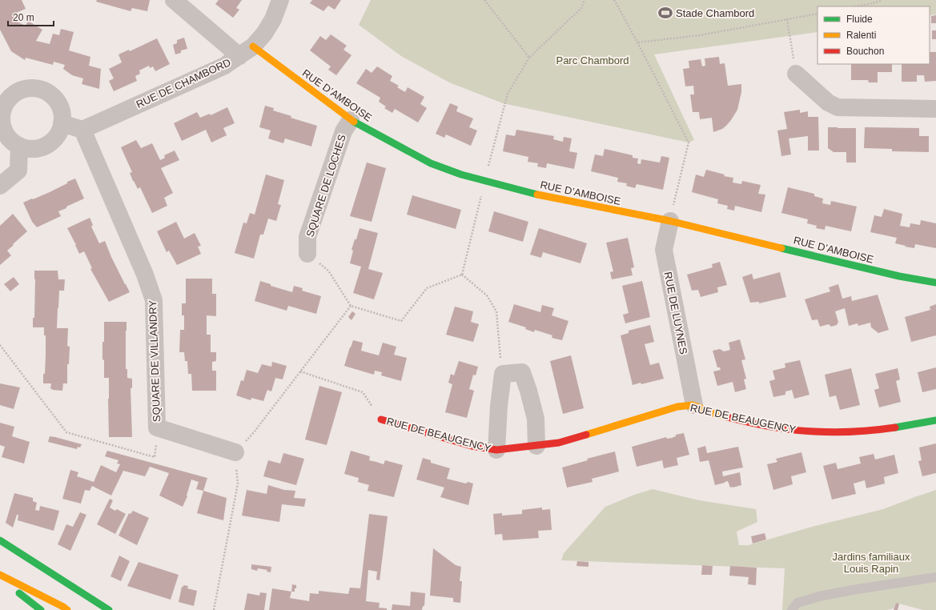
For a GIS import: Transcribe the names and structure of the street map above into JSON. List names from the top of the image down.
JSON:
{
  "streets": {
    "street": [
      "RUE DE CHAMBORD",
      "RUE D’AMBOISE",
      "SQUARE DE LOCHES",
      "RUE DE LUYNES",
      "SQUARE DE VILLANDRY",
      "RUE DE BEAUGENCY"
    ]
  },
  "crossings": [
    ["RUE DE CHAMBORD", "RUE D’AMBOISE"],
    ["RUE DE CHAMBORD", "SQUARE DE VILLANDRY"],
    ["RUE D’AMBOISE", "SQUARE DE LOCHES"],
    ["RUE D’AMBOISE", "RUE DE LUYNES"],
    ["RUE DE LUYNES", "RUE DE BEAUGENCY"]
  ],
  "parks": ["Parc Chambord", "Jardins familiaux Louis Rapin"],
  "places": {
    "sports": ["Stade Chambord"]
  },
  "legend": ["Fluide", "Ralenti", "Bouchon"],
  "scale_bar": "20 m"
}
